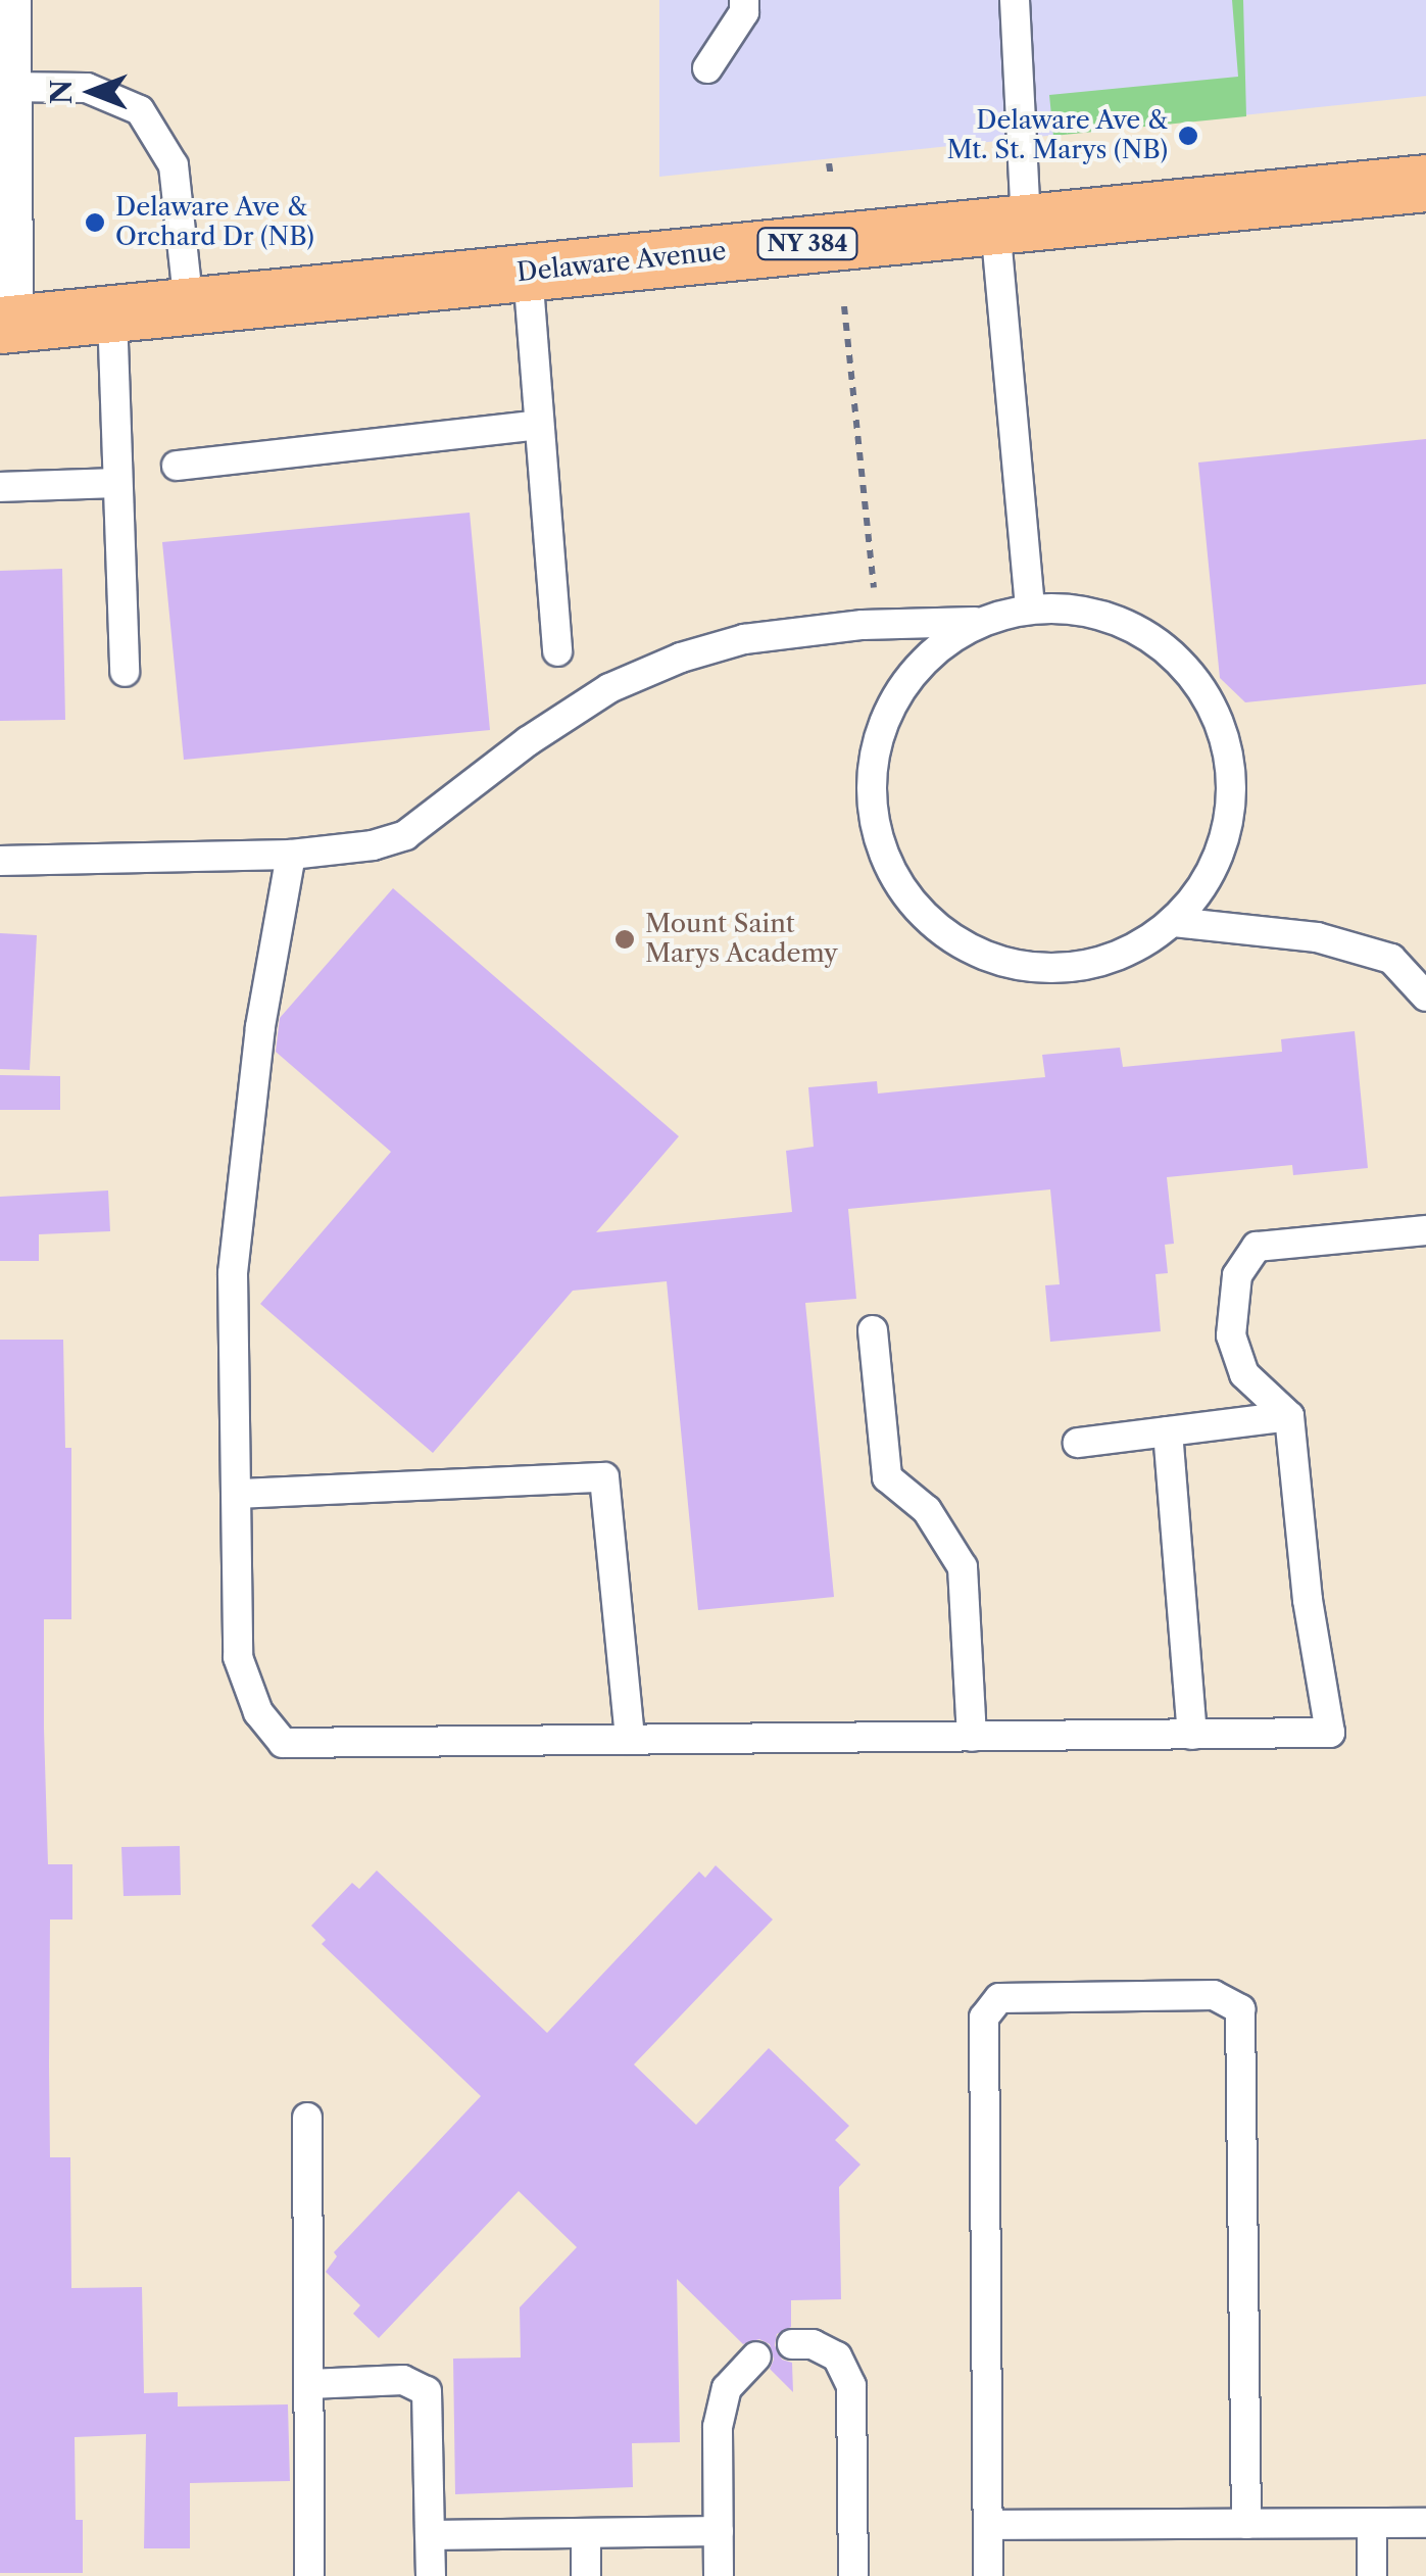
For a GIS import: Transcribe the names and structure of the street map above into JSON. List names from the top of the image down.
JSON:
{
  "streets": {
    "main road": ["NY 384", "Delaware Avenue"]
  },
  "places": ["Delaware Ave & Mt. St. Marys (NB)", "Delaware Ave & Orchard Dr (NB)", "Mount Saint Marys Academy"],
  "north": "left"
}
